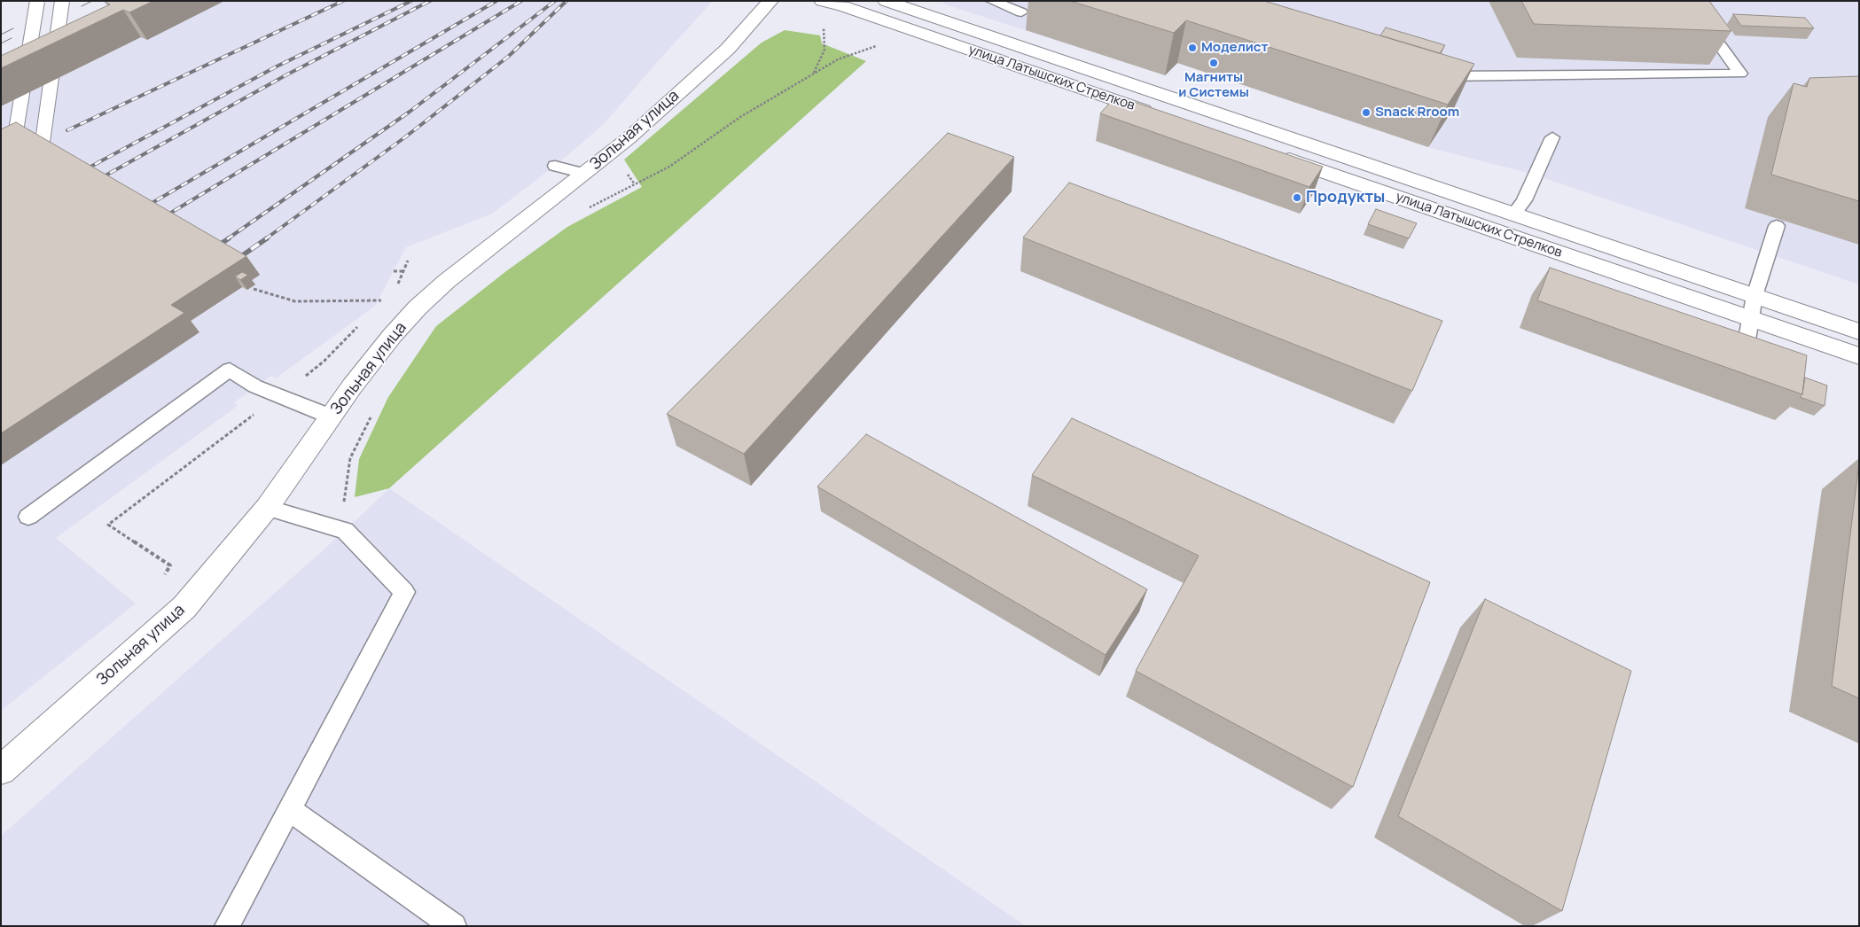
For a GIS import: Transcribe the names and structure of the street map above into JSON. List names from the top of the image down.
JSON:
{
  "streets": {
    "street": ["улица Латышских Стрелков", "Зольная улица"]
  },
  "places": [
    "Моделист",
    "Магниты и Системы",
    "Snack Rroom",
    "Продукты"
  ]
}
